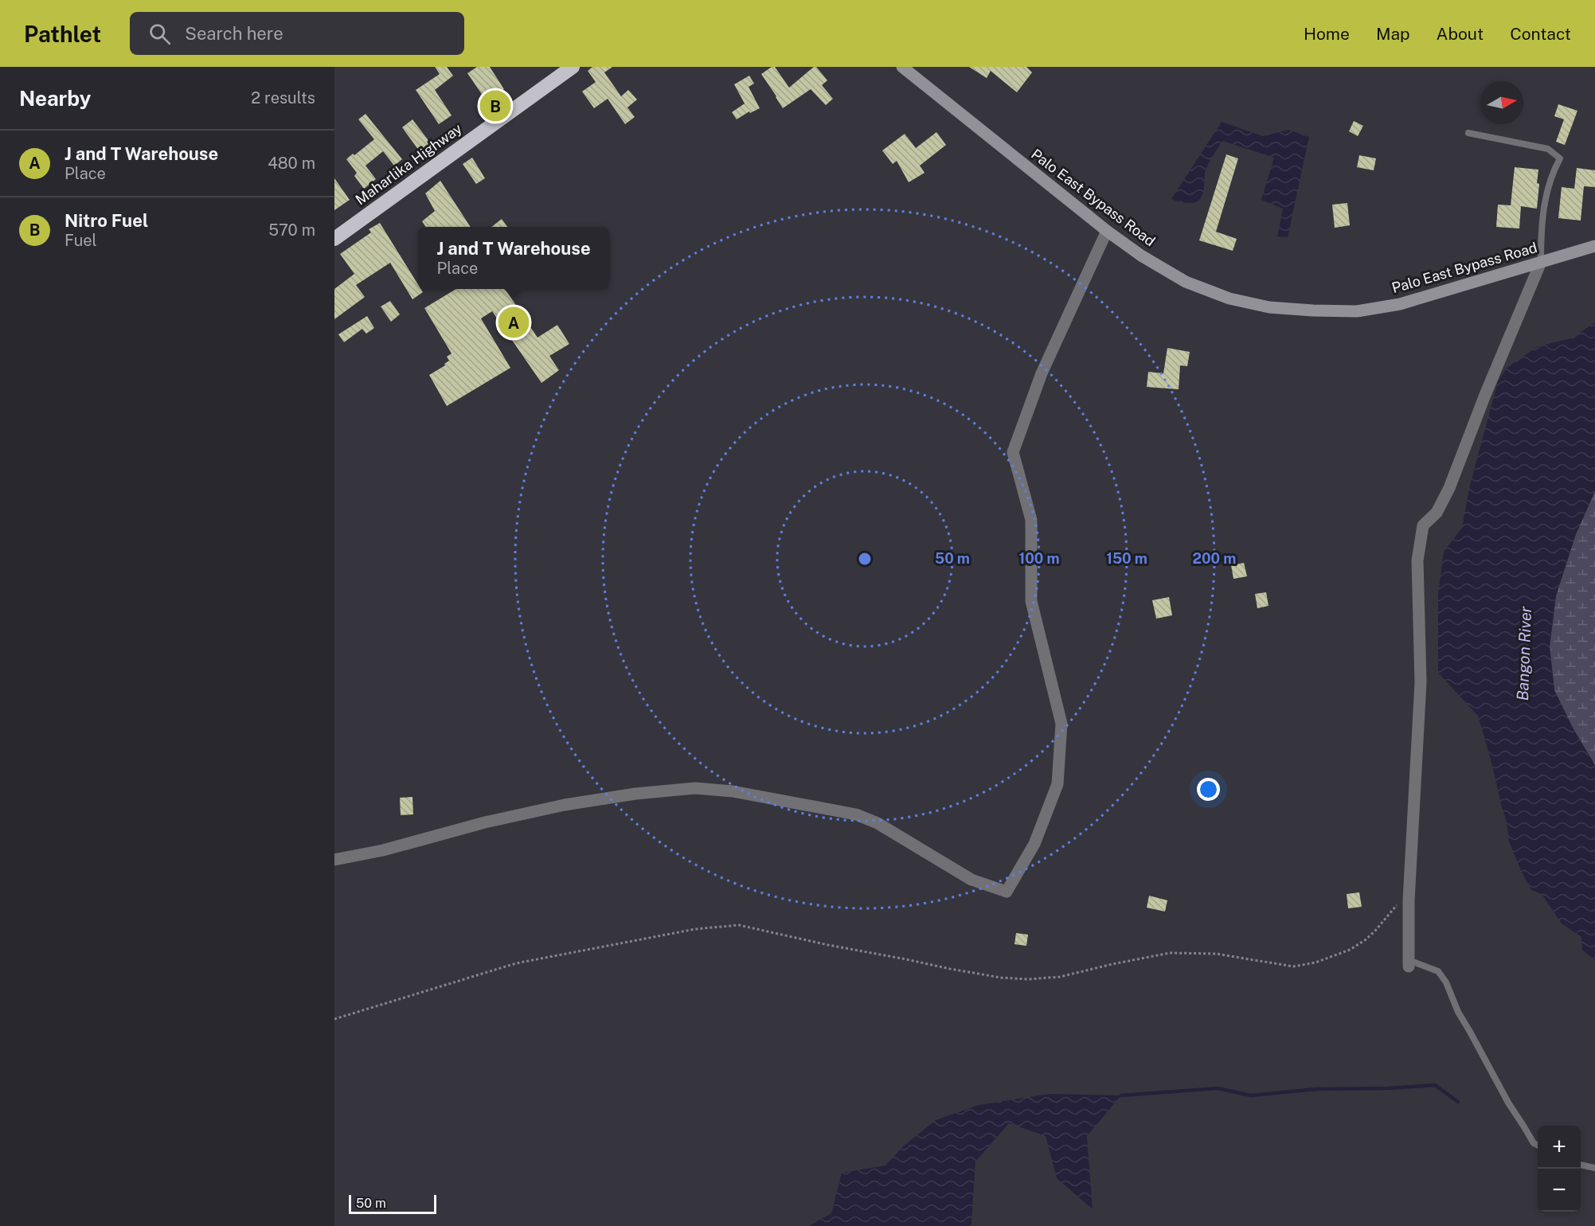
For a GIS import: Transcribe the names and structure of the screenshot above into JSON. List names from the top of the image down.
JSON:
{
  "streets": {
    "highway": ["Maharlika Highway"],
    "main road": ["Palo East Bypass Road"]
  },
  "water": ["Bangon River"],
  "scale_bar": "50 m",
  "north": "right",
  "page": {
    "header": "Pathlet",
    "search": "Search here",
    "nav": [
      "Home",
      "Map",
      "About",
      "Contact"
    ],
    "heading": ["Nearby", "2 results"],
    "pins": ["B", "A"],
    "list": [
      {
        "mark": "A",
        "name": "J and T Warehouse",
        "note": "Place",
        "value": "480 m"
      },
      {
        "mark": "B",
        "name": "Nitro Fuel",
        "note": "Fuel",
        "value": "570 m"
      }
    ],
    "popup": ["J and T Warehouse", "Place"],
    "map_buttons": ["+", "−"],
    "scale": "50 m"
  },
  "rings": [
    "50 m",
    "100 m",
    "150 m",
    "200 m"
  ]
}
